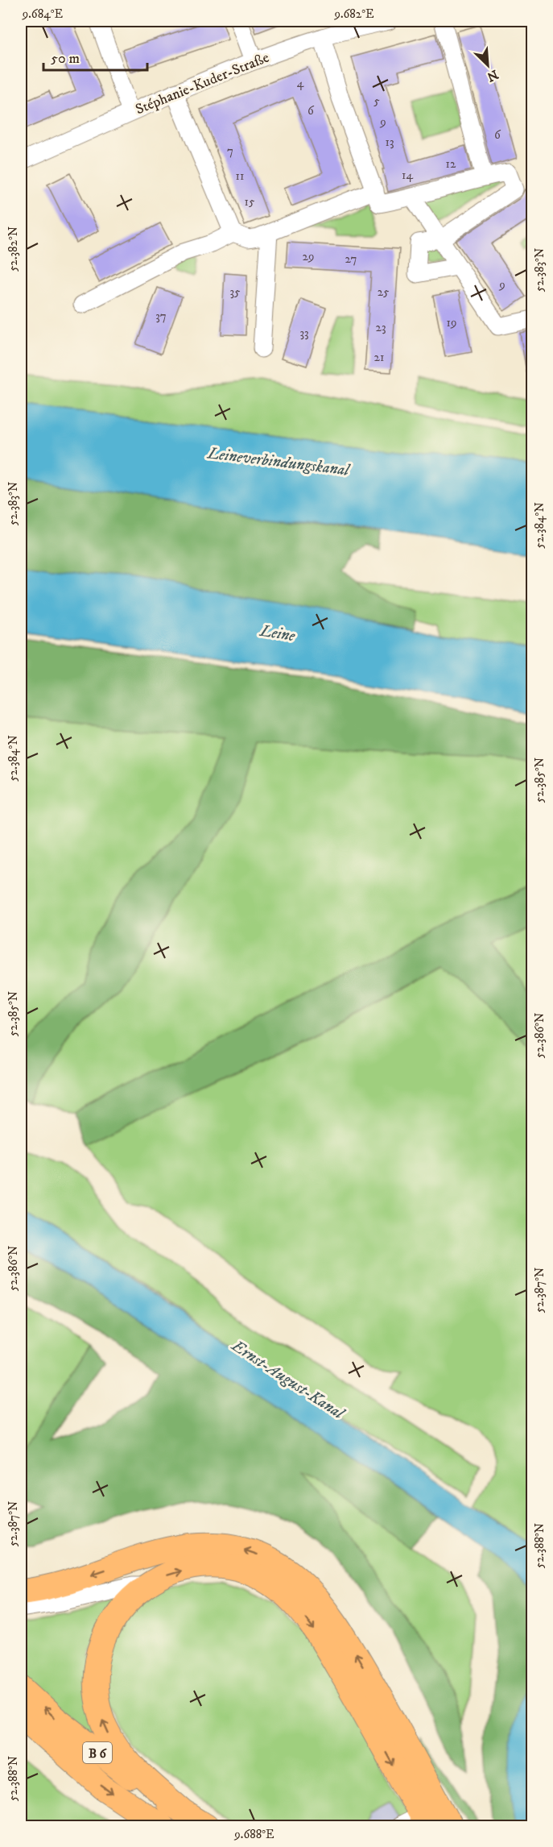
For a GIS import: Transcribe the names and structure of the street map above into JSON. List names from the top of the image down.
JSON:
{
  "streets": {
    "highway": ["B 6"],
    "street": ["Stéphanie-Kuder-Straße"]
  },
  "water": ["Leineverbindungskanal", "Leine", "Ernst-August-Kanal"],
  "house_numbers": [
    "4",
    "5",
    "6",
    "9",
    "6",
    "13",
    "7",
    "12",
    "14",
    "11",
    "15",
    "29",
    "27",
    "9",
    "35",
    "25",
    "37",
    "19",
    "23",
    "33",
    "21"
  ],
  "scale_bar": "50 m",
  "north": "bottom right",
  "coordinates": [
    "9.684°E",
    "9.682°E",
    "52.382°N",
    "52.383°N",
    "52.384°N",
    "52.385°N",
    "52.386°N",
    "52.387°N",
    "52.388°N",
    "9.688°E"
  ]
}
